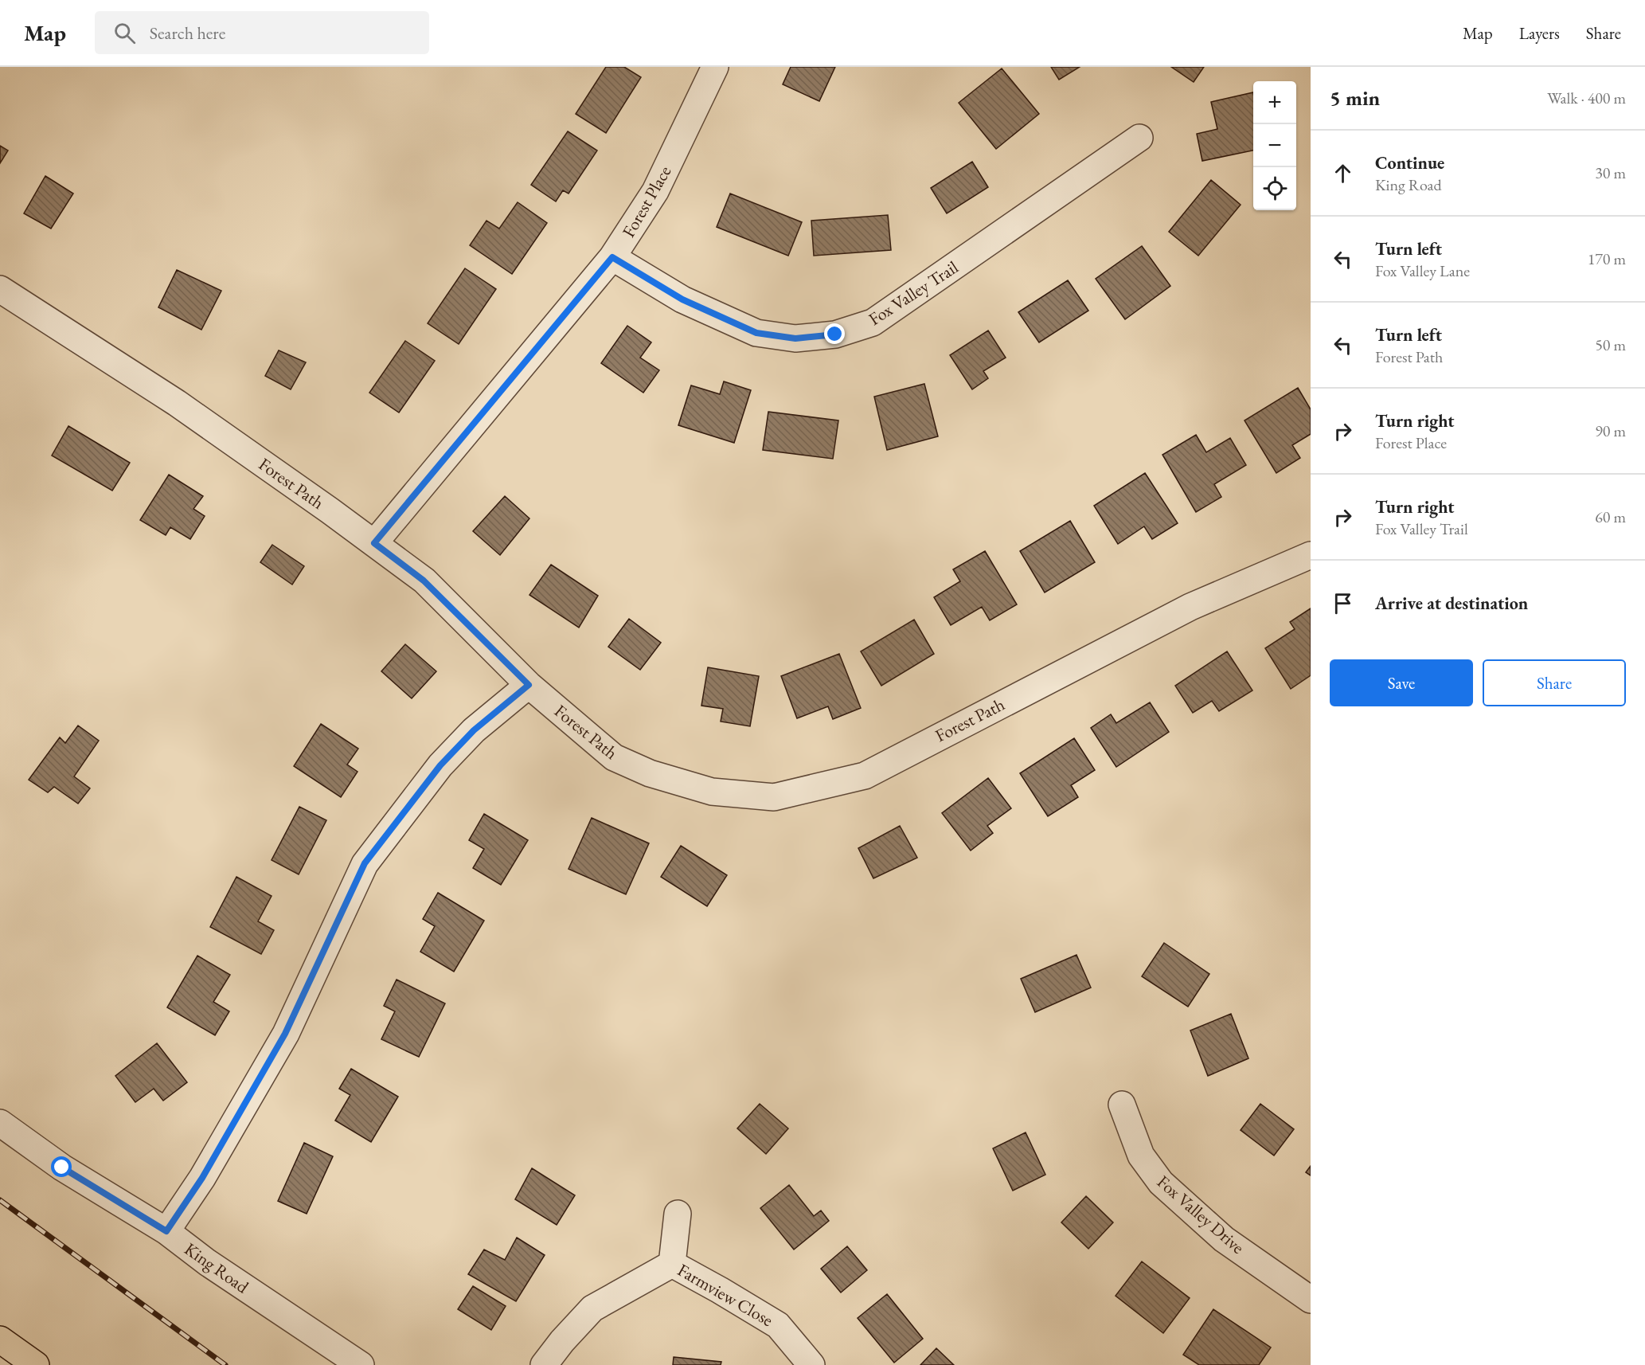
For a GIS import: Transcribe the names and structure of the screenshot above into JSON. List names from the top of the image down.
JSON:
{
  "streets": {
    "street": [
      "Forest Place",
      "Fox Valley Trail",
      "Forest Path",
      "Fox Valley Drive",
      "King Road",
      "Farmview Close"
    ]
  },
  "crossings": [
    ["Forest Place", "Fox Valley Trail"],
    ["Forest Place", "Forest Path"]
  ],
  "page": {
    "header": "Map",
    "search": "Search here",
    "nav": ["Map", "Layers", "Share"],
    "heading": ["5 min", "Walk · 400 m"],
    "map_buttons": ["+", "−"],
    "list": [
      ["Continue", "King Road", "30 m"],
      ["Turn left", "Fox Valley Lane", "170 m"],
      ["Turn left", "Forest Path", "50 m"],
      ["Turn right", "Forest Place", "90 m"],
      ["Turn right", "Fox Valley Trail", "60 m"],
      "Arrive at destination"
    ],
    "buttons": ["Save", "Share"]
  }
}
